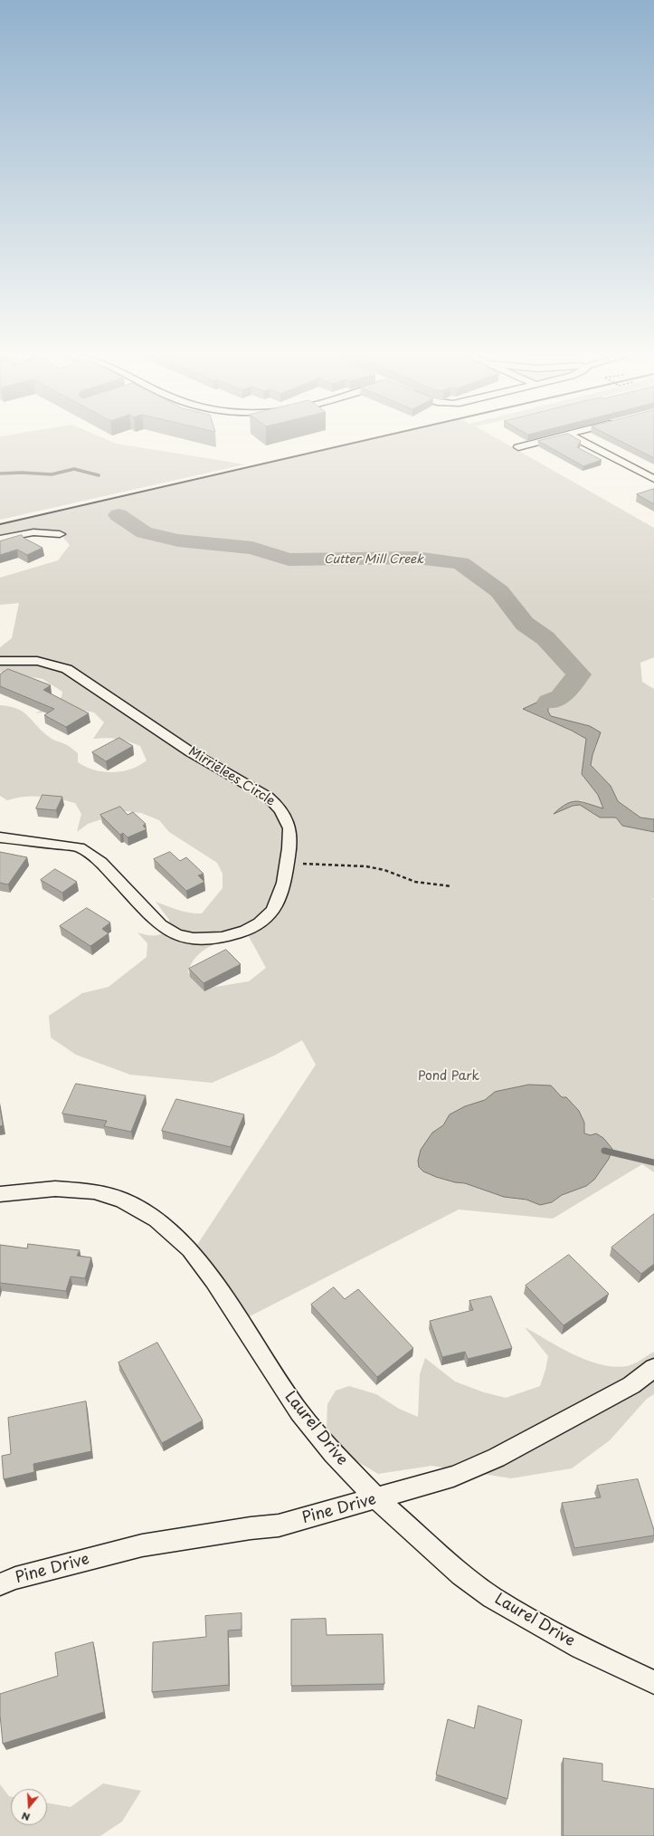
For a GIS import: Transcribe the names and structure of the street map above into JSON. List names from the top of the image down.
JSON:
{
  "streets": {
    "street": ["Mirrielees Circle", "Laurel Drive", "Pine Drive"]
  },
  "crossings": [
    ["Laurel Drive", "Pine Drive"]
  ],
  "water": ["Cutter Mill Creek"],
  "parks": ["Pond Park"],
  "north": "bottom"
}
